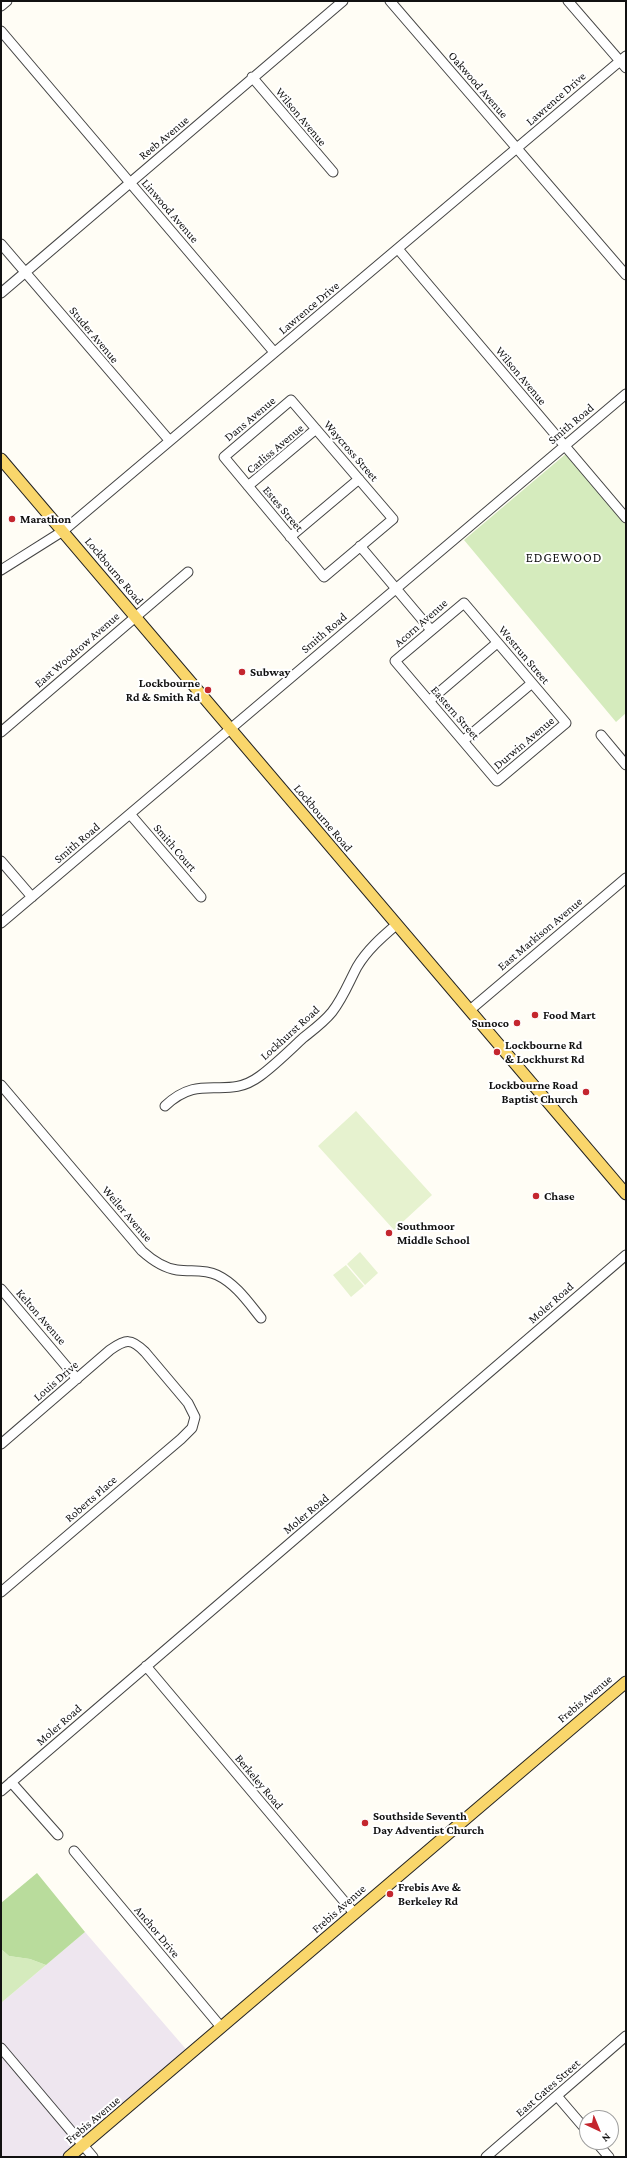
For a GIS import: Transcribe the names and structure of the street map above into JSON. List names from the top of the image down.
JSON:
{
  "streets": {
    "main road": ["Lockbourne Road", "Frebis Avenue"],
    "street": [
      "Oakwood Avenue",
      "Lawrence Drive",
      "Wilson Avenue",
      "Reeb Avenue",
      "Linwood Avenue",
      "Studer Avenue",
      "Dans Avenue",
      "Smith Road",
      "Carliss Avenue",
      "Waycross Street",
      "Estes Street",
      "Acorn Avenue",
      "East Woodrow Avenue",
      "Westrun Street",
      "Eastern Street",
      "Durwin Avenue",
      "Smith Court",
      "East Markison Avenue",
      "Lockhurst Road",
      "Weiler Avenue",
      "Moler Road",
      "Kelton Avenue",
      "Louis Drive",
      "Roberts Place",
      "Berkeley Road",
      "Anchor Drive",
      "East Gates Street"
    ]
  },
  "crossings": [
    ["Oakwood Avenue", "Lawrence Drive"],
    ["Lawrence Drive", "Wilson Avenue"],
    ["Lawrence Drive", "Linwood Avenue"],
    ["Lawrence Drive", "Studer Avenue"],
    ["Lawrence Drive", "Lockbourne Road"],
    ["Wilson Avenue", "Reeb Avenue"],
    ["Wilson Avenue", "Smith Road"],
    ["Reeb Avenue", "Linwood Avenue"],
    ["Reeb Avenue", "Studer Avenue"],
    ["Dans Avenue", "Waycross Street"],
    ["Dans Avenue", "Estes Street"],
    ["Smith Road", "Lockbourne Road"],
    ["Smith Road", "Smith Court"],
    ["Carliss Avenue", "Waycross Street"],
    ["Carliss Avenue", "Estes Street"],
    ["Waycross Street", "Estes Street"],
    ["Lockbourne Road", "East Woodrow Avenue"],
    ["Lockbourne Road", "East Markison Avenue"],
    ["Lockbourne Road", "Lockhurst Road"],
    ["Acorn Avenue", "Westrun Street"],
    ["Acorn Avenue", "Eastern Street"],
    ["Westrun Street", "Durwin Avenue"],
    ["Eastern Street", "Durwin Avenue"],
    ["Moler Road", "Berkeley Road"],
    ["Kelton Avenue", "Louis Drive"],
    ["Louis Drive", "Roberts Place"],
    ["Frebis Avenue", "Berkeley Road"],
    ["Frebis Avenue", "Anchor Drive"]
  ],
  "districts": ["EDGEWOOD"],
  "places": [
    "Marathon",
    "Subway",
    "Lockbourne Rd & Smith Rd",
    "Food Mart",
    "Sunoco",
    "Lockbourne Rd & Lockhurst Rd",
    "Lockbourne Road Baptist Church",
    "Chase",
    "Southmoor Middle School",
    "Southside Seventh Day Adventist Church",
    "Frebis Ave & Berkeley Rd"
  ],
  "north": "bottom right"
}
